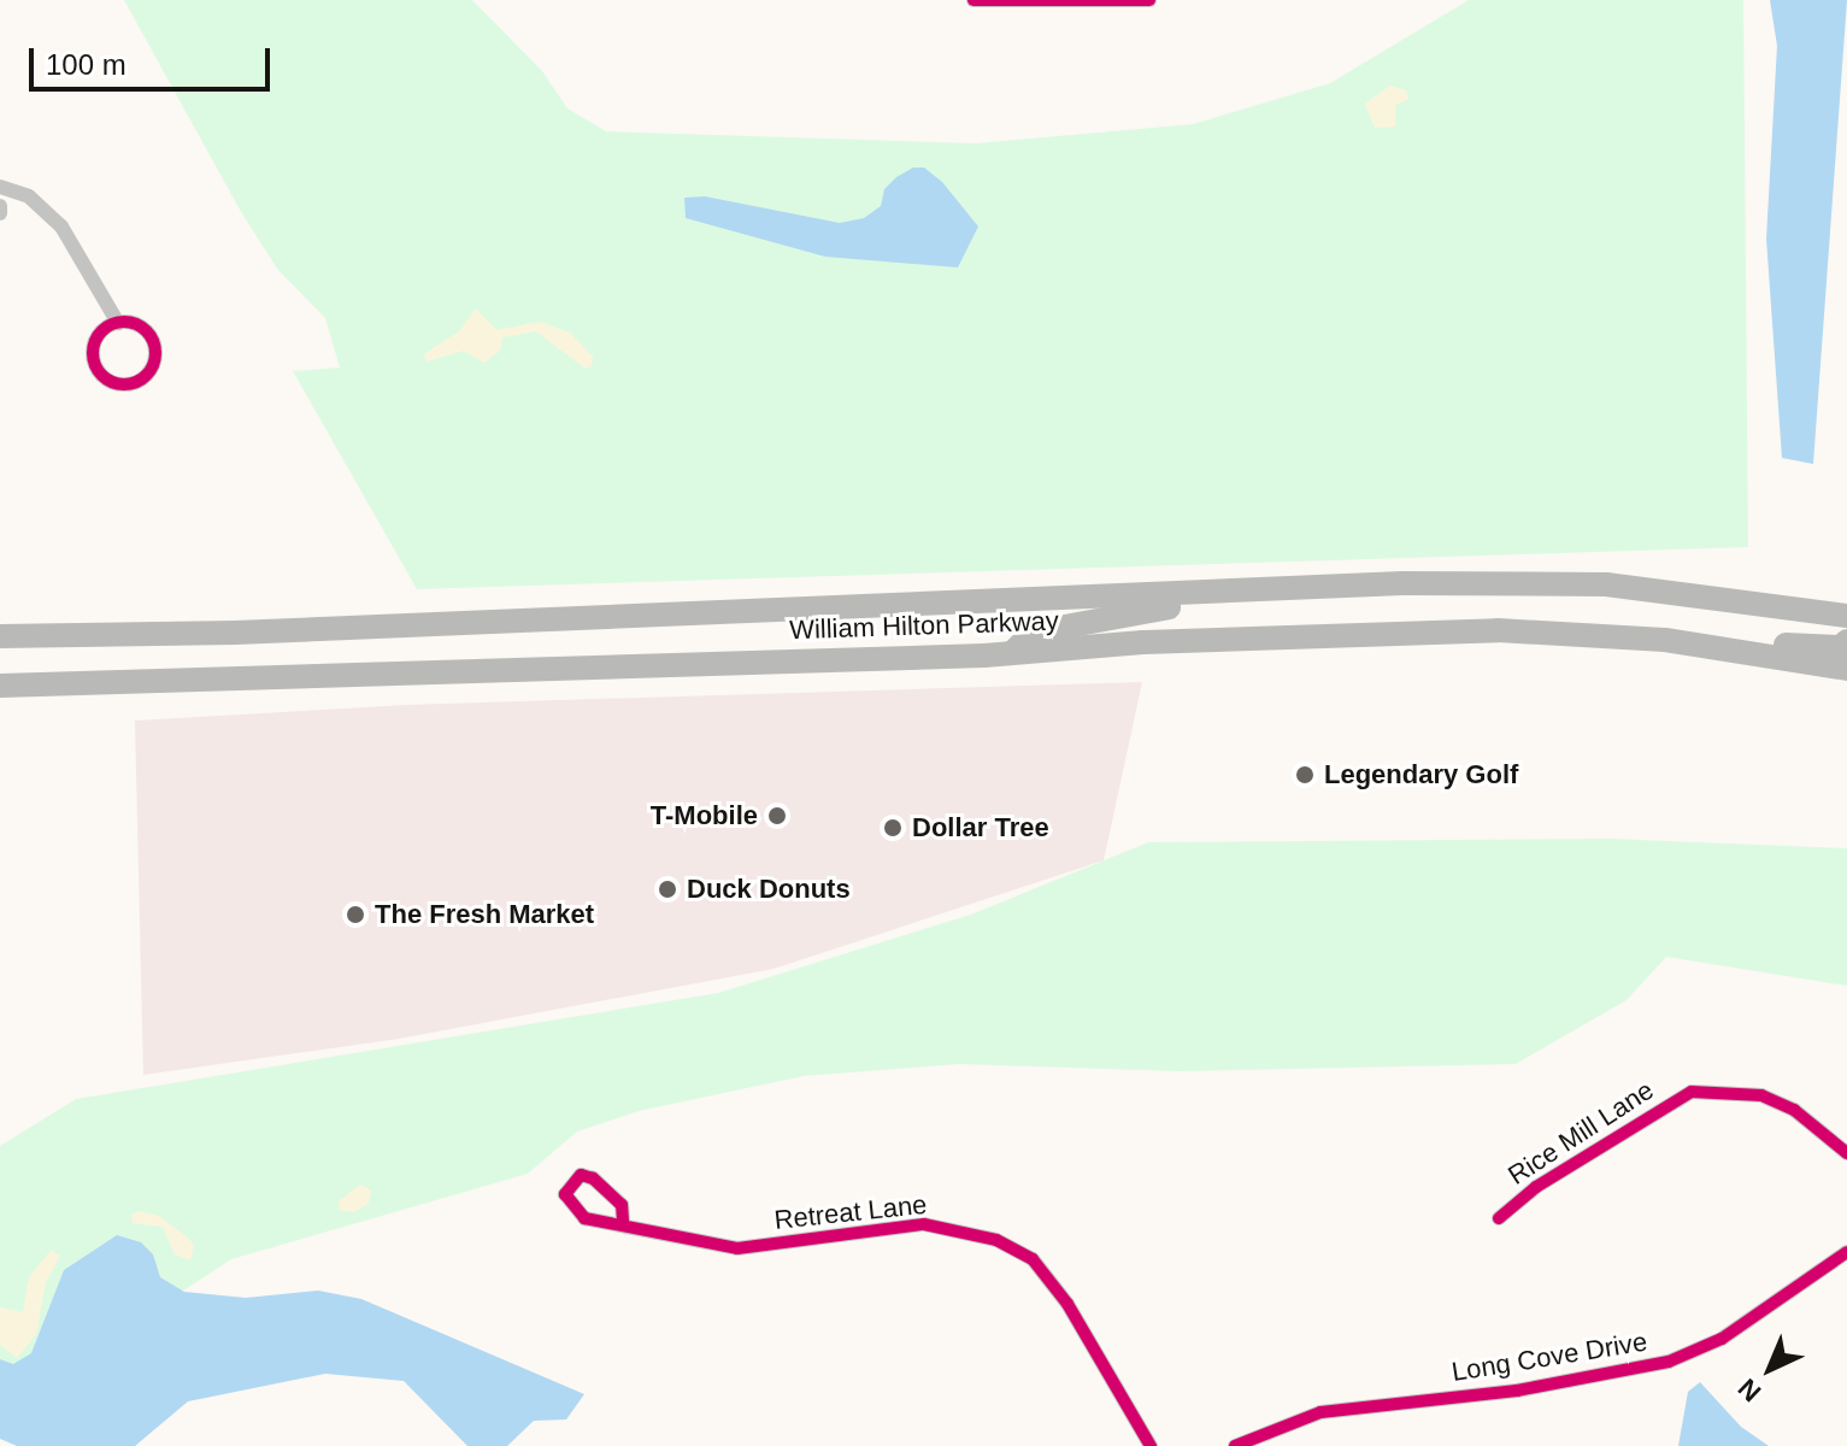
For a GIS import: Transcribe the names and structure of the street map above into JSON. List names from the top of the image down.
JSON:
{
  "streets": {
    "highway": ["William Hilton Parkway"],
    "street": ["Rice Mill Lane", "Retreat Lane", "Long Cove Drive"]
  },
  "places": [
    "Legendary Golf",
    "T-Mobile",
    "Dollar Tree",
    "Duck Donuts",
    "The Fresh Market"
  ],
  "scale_bar": "100 m",
  "north": "bottom left"
}
